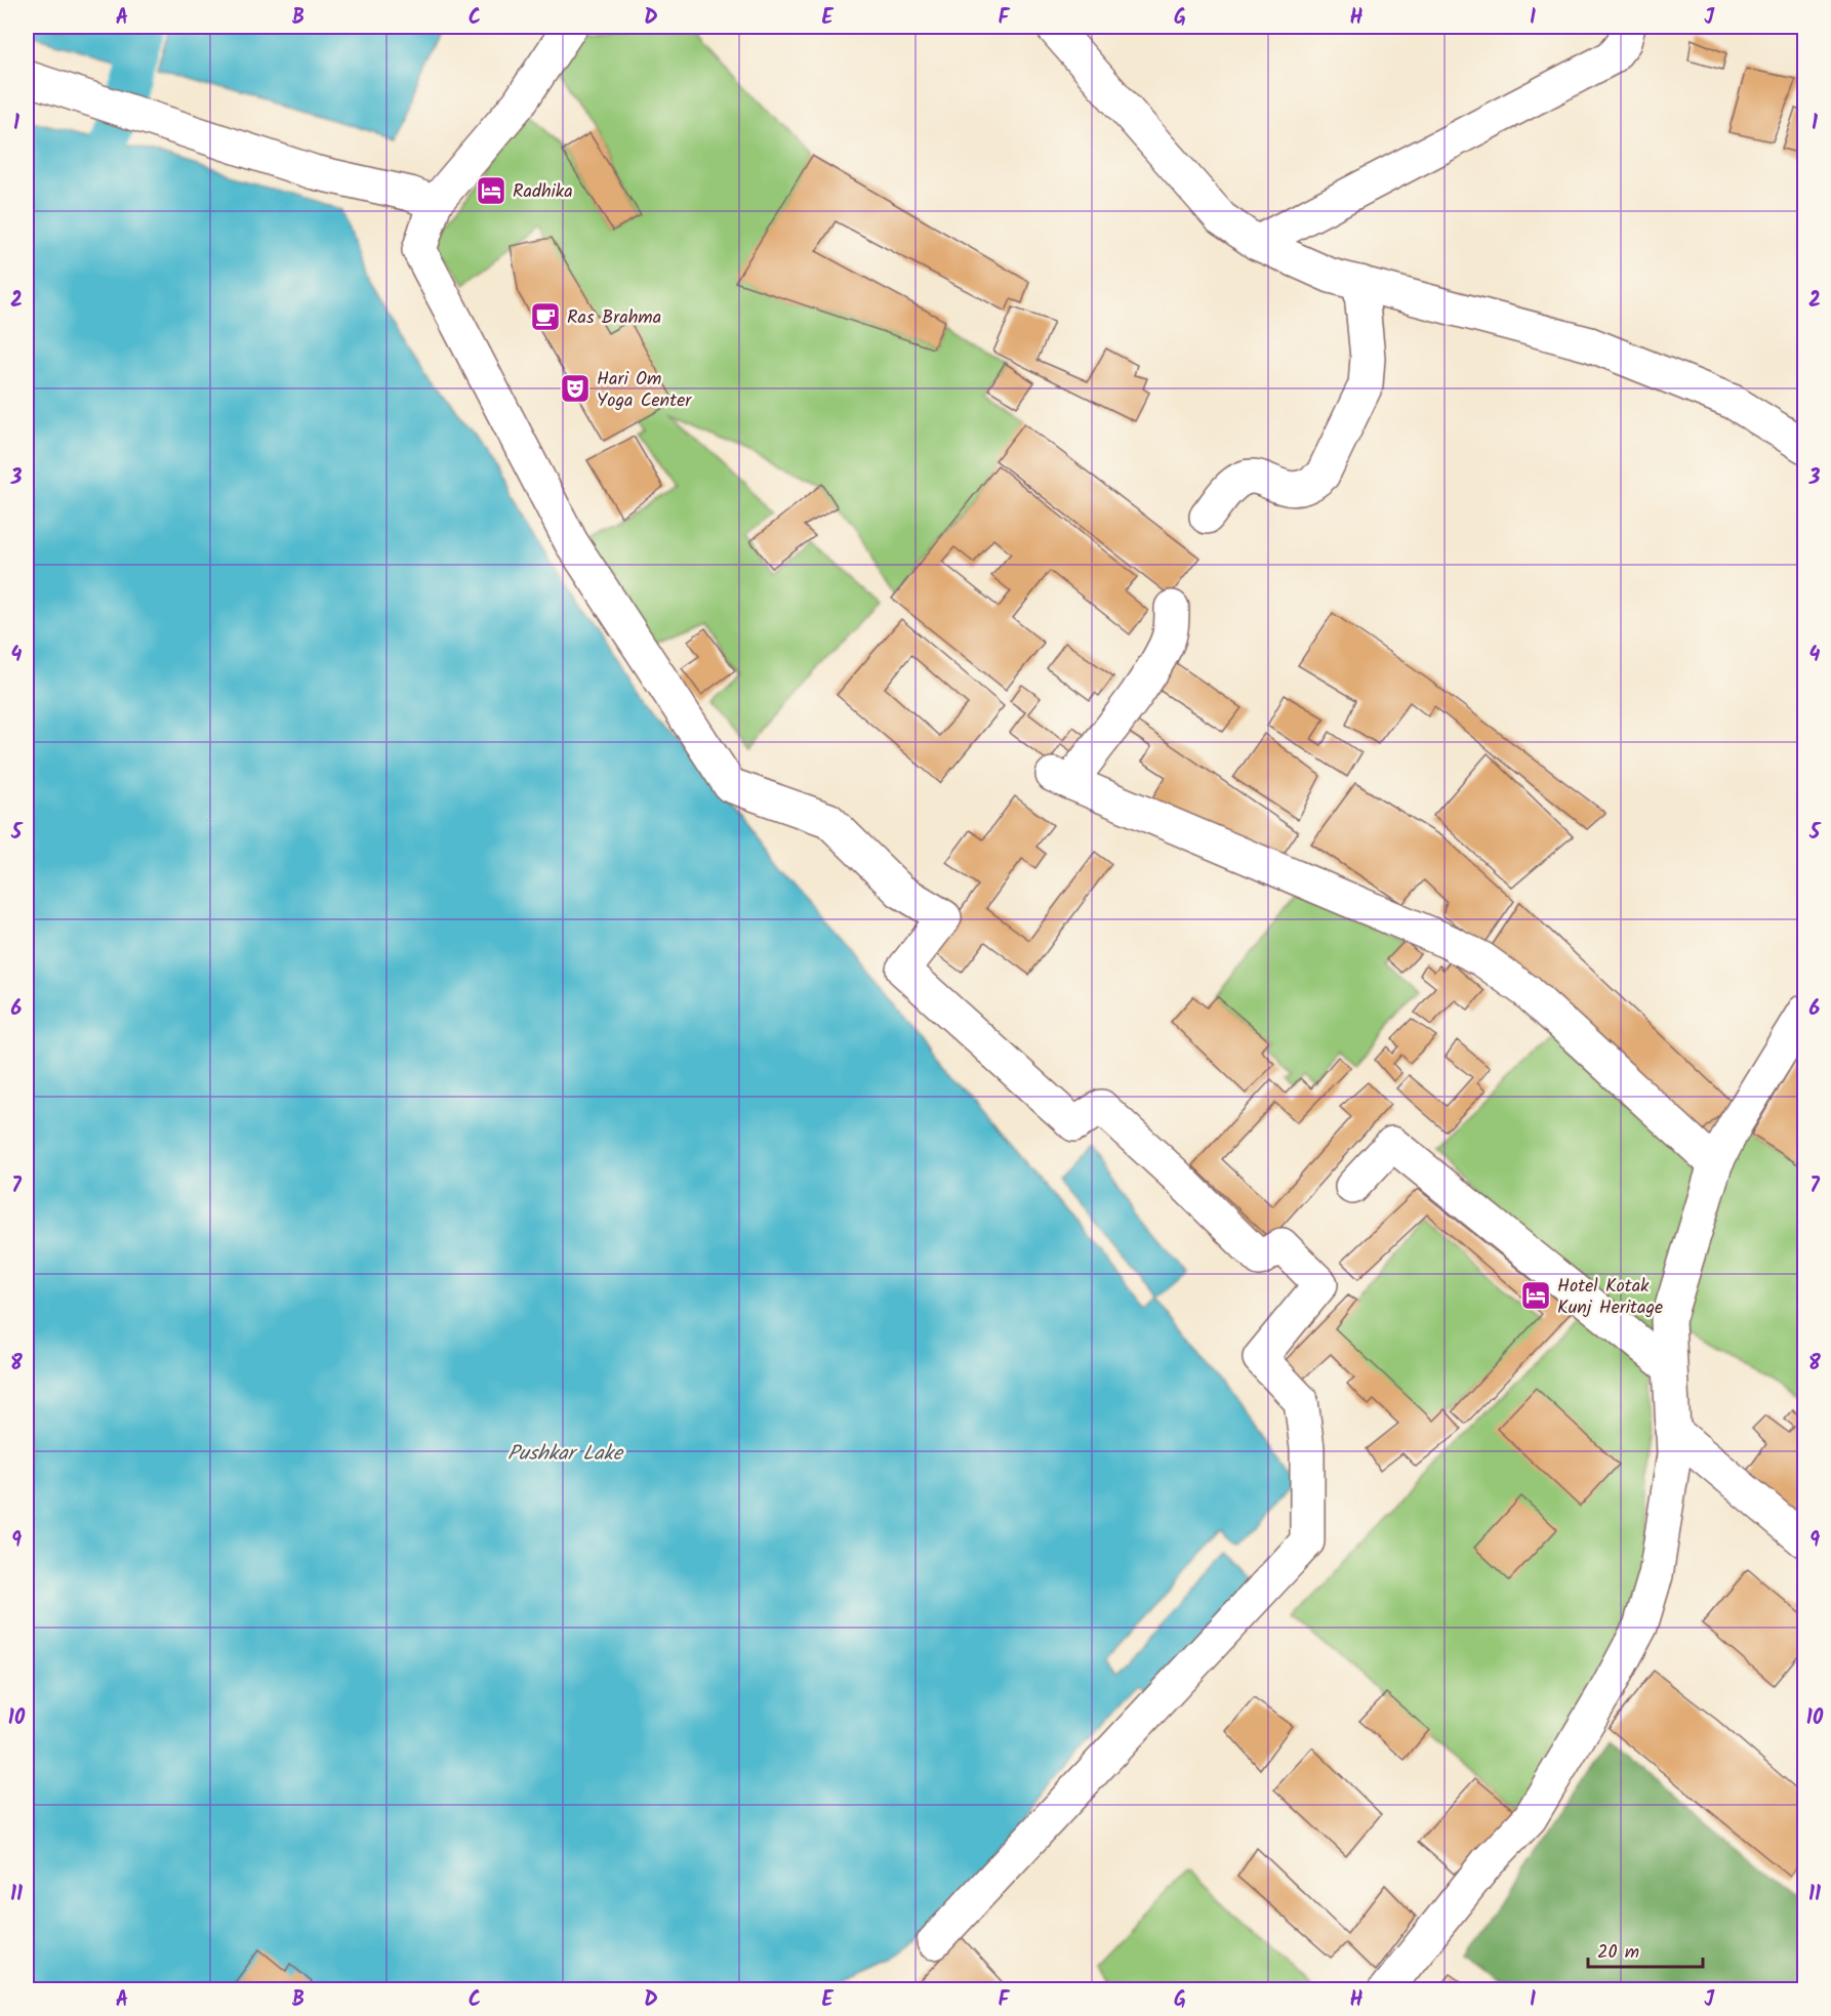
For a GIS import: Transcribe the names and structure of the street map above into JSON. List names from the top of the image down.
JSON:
{
  "water": ["Pushkar Lake"],
  "places": {
    "hotel": ["Radhika", "Hotel Kotak Kunj Heritage"],
    "cafe": ["Ras Brahma"],
    "theatre": ["Hari Om Yoga Center"]
  },
  "scale_bar": "20 m",
  "grid": {
    "columns": [
      "A",
      "B",
      "C",
      "D",
      "E",
      "F",
      "G",
      "H",
      "I",
      "J"
    ],
    "rows": [
      "1",
      "2",
      "3",
      "4",
      "5",
      "6",
      "7",
      "8",
      "9",
      "10",
      "11"
    ]
  }
}
